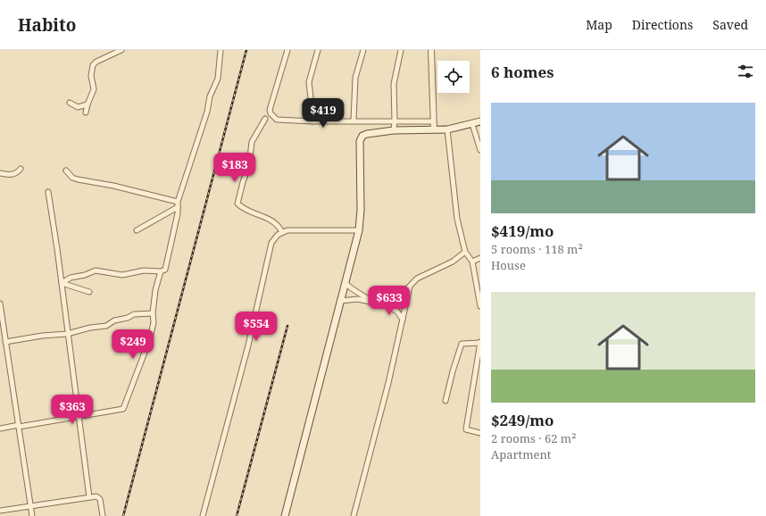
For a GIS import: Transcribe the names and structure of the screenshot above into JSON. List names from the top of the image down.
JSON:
{
  "page": {
    "header": "Habito",
    "nav": ["Map", "Directions", "Saved"],
    "heading": "6 homes",
    "list": [
      {
        "name": "$419/mo",
        "note": "5 rooms · 118 m² · House"
      },
      {
        "name": "$249/mo",
        "note": "2 rooms · 62 m² · Apartment"
      }
    ],
    "price": [
      "$419",
      "$183",
      "$633",
      "$554",
      "$249",
      "$363"
    ]
  }
}
